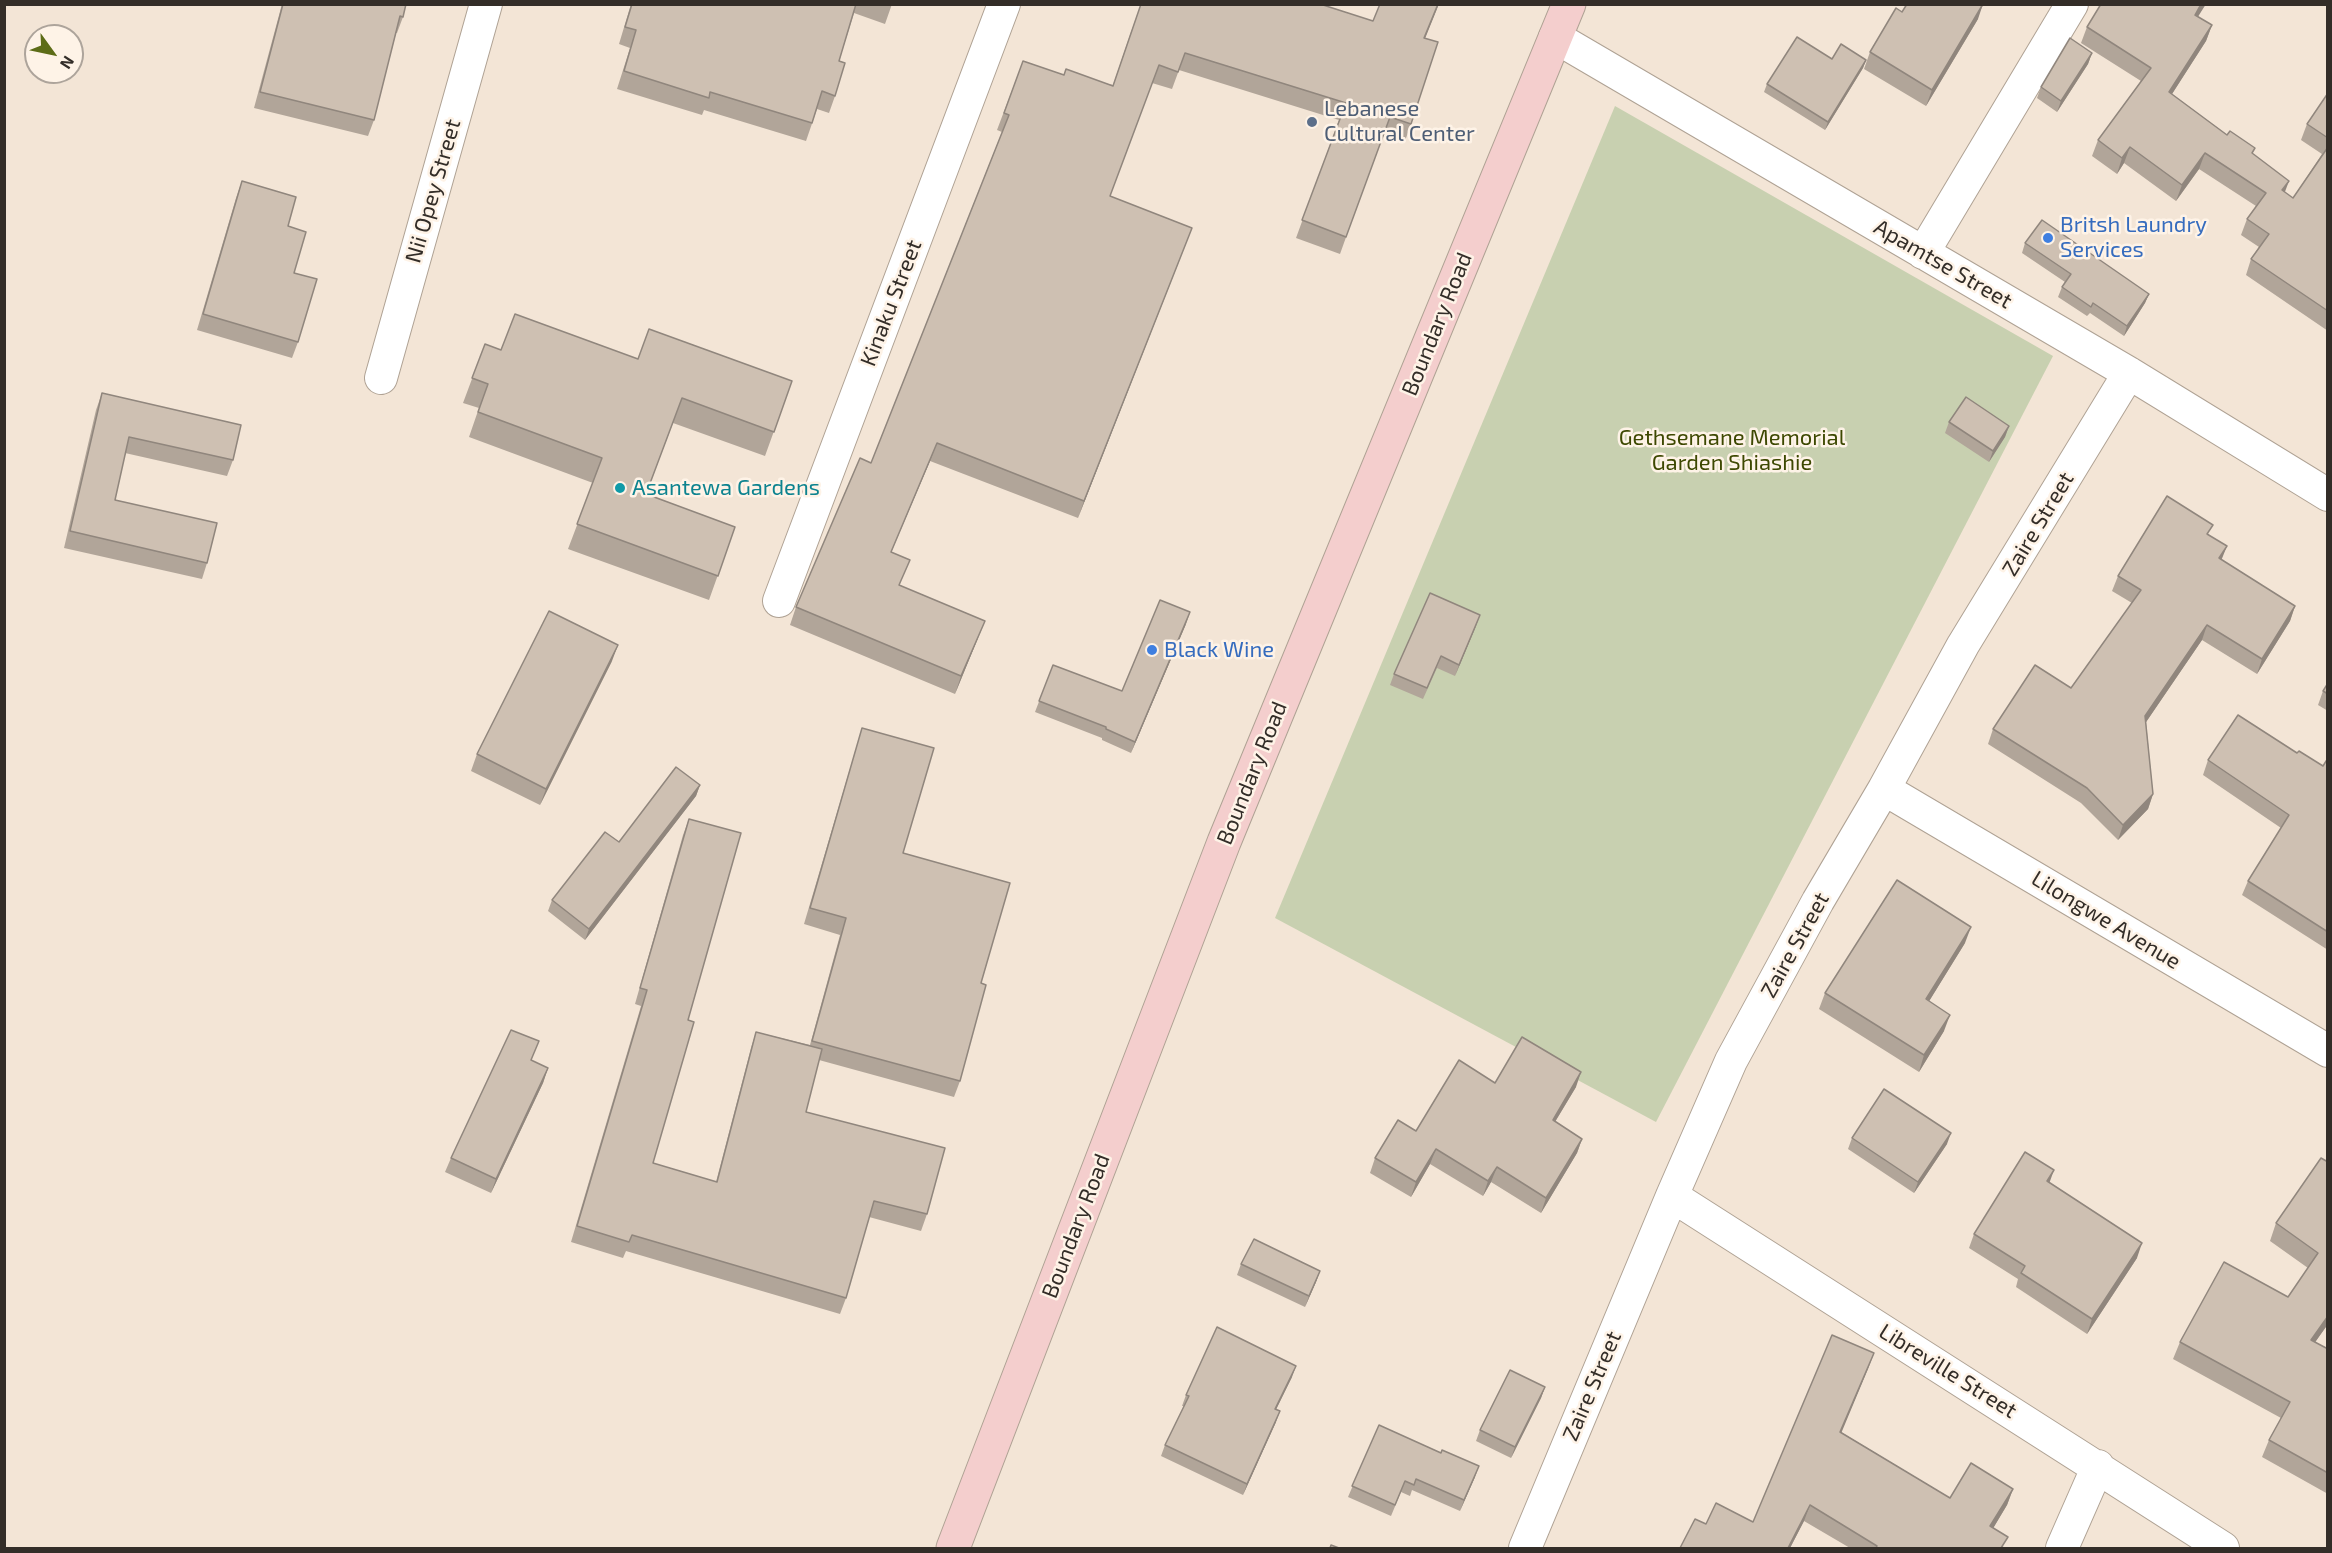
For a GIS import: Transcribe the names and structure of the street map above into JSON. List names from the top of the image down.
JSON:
{
  "streets": {
    "main road": ["Boundary Road"],
    "street": [
      "Nii Opey Street",
      "Apamtse Street",
      "Kinaku Street",
      "Zaire Street",
      "Lilongwe Avenue",
      "Libreville Street"
    ]
  },
  "crossings": [
    ["Apamtse Street", "Boundary Road"],
    ["Apamtse Street", "Zaire Street"],
    ["Zaire Street", "Lilongwe Avenue"],
    ["Zaire Street", "Libreville Street"]
  ],
  "parks": ["Gethsemane Memorial Garden Shiashie"],
  "places": [
    "Lebanese Cultural Center",
    "Britsh Laundry Services",
    "Asantewa Gardens",
    "Black Wine"
  ],
  "north": "bottom right"
}
